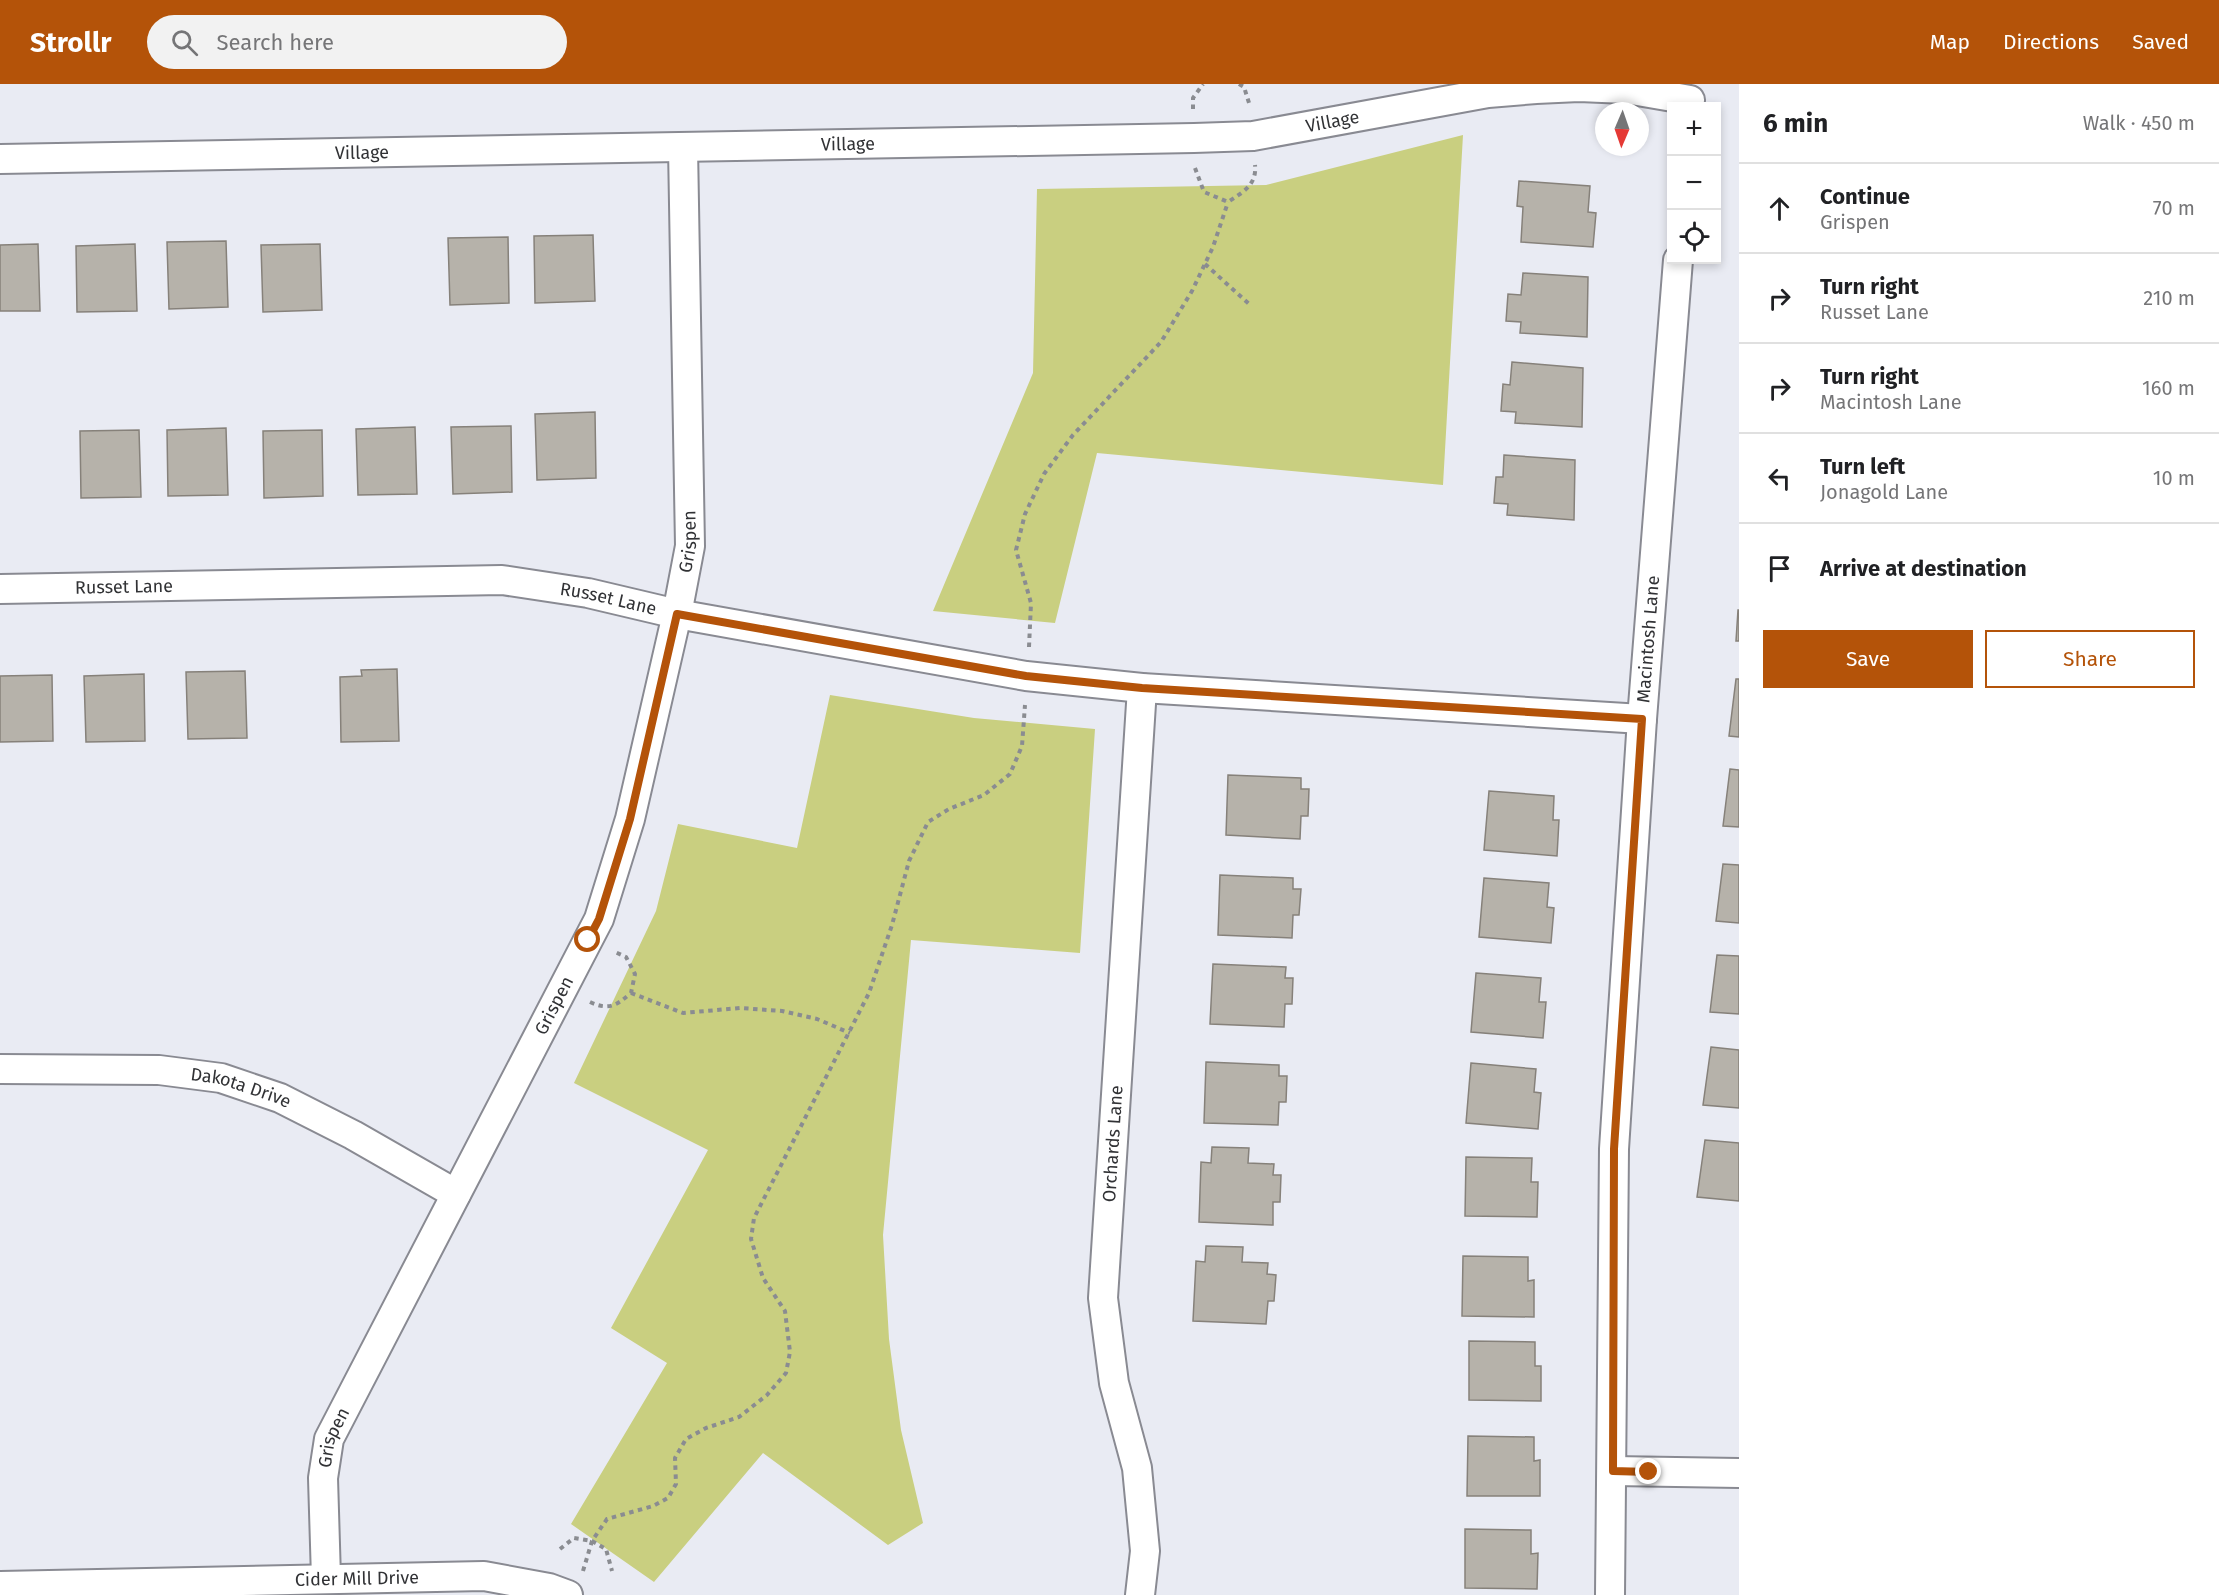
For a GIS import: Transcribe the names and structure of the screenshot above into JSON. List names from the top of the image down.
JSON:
{
  "streets": {
    "street": [
      "Village",
      "Grispen",
      "Russet Lane",
      "Macintosh Lane",
      "Dakota Drive",
      "Orchards Lane",
      "Cider Mill Drive"
    ]
  },
  "crossings": [
    ["Village", "Grispen"],
    ["Grispen", "Russet Lane"],
    ["Grispen", "Dakota Drive"],
    ["Grispen", "Cider Mill Drive"],
    ["Russet Lane", "Macintosh Lane"],
    ["Russet Lane", "Orchards Lane"]
  ],
  "north": "bottom",
  "page": {
    "header": "Strollr",
    "search": "Search here",
    "nav": ["Map", "Directions", "Saved"],
    "heading": ["6 min", "Walk · 450 m"],
    "map_buttons": ["+", "−"],
    "list": [
      ["Continue", "Grispen", "70 m"],
      ["Turn right", "Russet Lane", "210 m"],
      ["Turn right", "Macintosh Lane", "160 m"],
      ["Turn left", "Jonagold Lane", "10 m"],
      "Arrive at destination"
    ],
    "buttons": ["Save", "Share"]
  }
}
